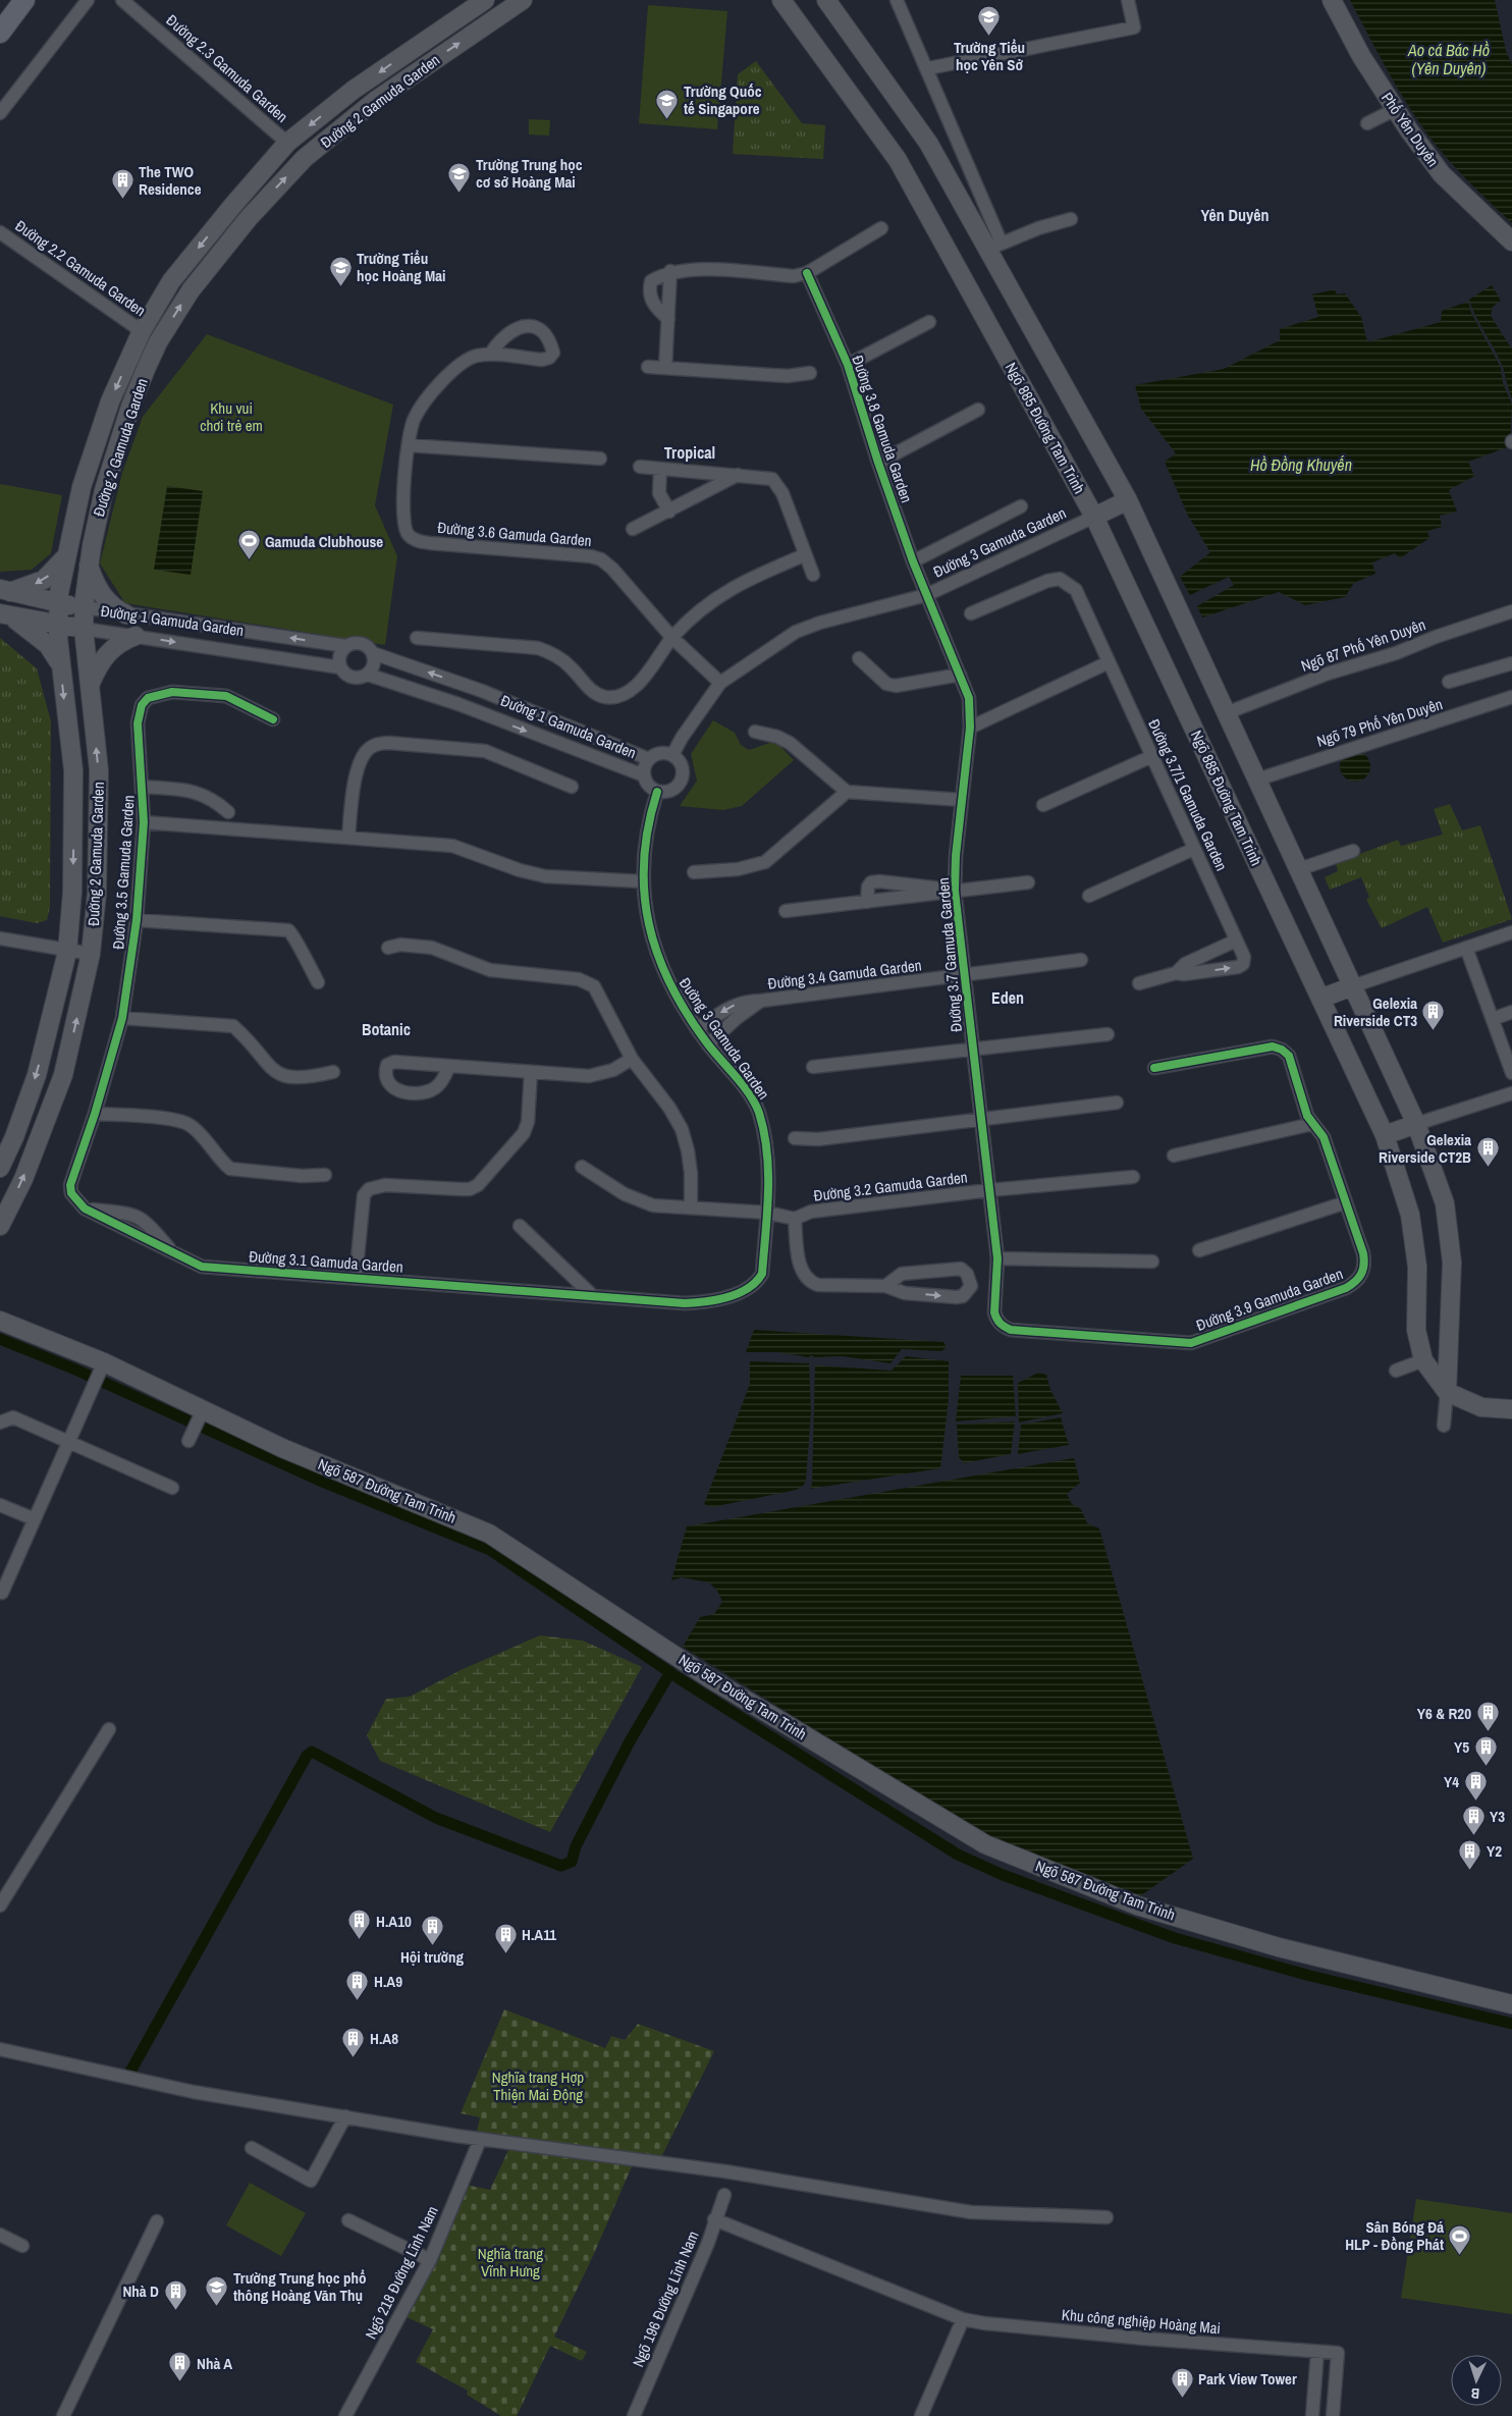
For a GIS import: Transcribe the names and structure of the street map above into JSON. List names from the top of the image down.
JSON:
{
  "streets": {
    "street": [
      "Đường 2.3 Gamuda Garden",
      "Đường 2 Gamuda Garden",
      "Phố Yên Duyên",
      "Đường 2.2 Gamuda Garden",
      "Ngõ 885 Đường Tam Trinh",
      "Đường 3.8 Gamuda Garden",
      "Đường 3.6 Gamuda Garden",
      "Đường 3 Gamuda Garden",
      "Đường 1 Gamuda Garden",
      "Ngõ 87 Phố Yên Duyên",
      "Ngõ 79 Phố Yên Duyên",
      "Đường 3.7/1 Gamuda Garden",
      "Đường 3.5 Gamuda Garden",
      "Đường 3.7 Gamuda Garden",
      "Đường 3.4 Gamuda Garden",
      "Đường 3.2 Gamuda Garden",
      "Đường 3.1 Gamuda Garden",
      "Đường 3.9 Gamuda Garden",
      "Ngõ 587 Đường Tam Trinh",
      "Ngõ 218 Đường Lĩnh Nam",
      "Ngõ 196 Đường Lĩnh Nam",
      "Khu công nghiệp Hoàng Mai"
    ]
  },
  "crossings": [
    ["Đường 2.3 Gamuda Garden", "Đường 2 Gamuda Garden"],
    ["Đường 2 Gamuda Garden", "Đường 2.2 Gamuda Garden"],
    ["Đường 2 Gamuda Garden", "Đường 1 Gamuda Garden"],
    ["Ngõ 885 Đường Tam Trinh", "Đường 3 Gamuda Garden"],
    ["Đường 3.8 Gamuda Garden", "Đường 3 Gamuda Garden"],
    ["Đường 3.8 Gamuda Garden", "Đường 3.7 Gamuda Garden"],
    ["Đường 3.6 Gamuda Garden", "Đường 3 Gamuda Garden"],
    ["Đường 3 Gamuda Garden", "Đường 1 Gamuda Garden"],
    ["Đường 3 Gamuda Garden", "Đường 3.5 Gamuda Garden"],
    ["Đường 3 Gamuda Garden", "Đường 3.7 Gamuda Garden"],
    ["Đường 3 Gamuda Garden", "Đường 3.4 Gamuda Garden"],
    ["Đường 3 Gamuda Garden", "Đường 3.1 Gamuda Garden"],
    ["Đường 3.5 Gamuda Garden", "Đường 3.1 Gamuda Garden"],
    ["Đường 3.7 Gamuda Garden", "Đường 3.4 Gamuda Garden"],
    ["Đường 3.7 Gamuda Garden", "Đường 3.2 Gamuda Garden"],
    ["Đường 3.7 Gamuda Garden", "Đường 3.9 Gamuda Garden"],
    ["Ngõ 196 Đường Lĩnh Nam", "Khu công nghiệp Hoàng Mai"]
  ],
  "districts": [
    "Yên Duyên",
    "Tropical",
    "Eden",
    "Botanic"
  ],
  "water": ["Ao cá Bác Hồ (Yên Duyên)", "Hồ Đồng Khuyến"],
  "parks": ["Khu vui chơi trẻ em", "Nghĩa trang Hợp Thiện Mai Động", "Nghĩa trang Vĩnh Hưng"],
  "places": {
    "school or university": [
      "Trường Tiểu học Yên Sở",
      "Trường Quốc tế Singapore",
      "Trường Trung học cơ sở Hoàng Mai",
      "Trường Tiểu học Hoàng Mai",
      "Trường Trung học phổ thông Hoàng Văn Thụ"
    ],
    "building": [
      "The TWO Residence",
      "Gelexia Riverside CT3",
      "Gelexia Riverside CT2B",
      "Y6 & R20",
      "Y5",
      "Y4",
      "Y3",
      "Y2",
      "H.A10",
      "Hội trường",
      "H.A11",
      "H.A9",
      "H.A8",
      "Nhà D",
      "Nhà A",
      "Park View Tower"
    ],
    "sports": ["Gamuda Clubhouse", "Sân Bóng Đá HLP - Đồng Phát"]
  },
  "north": "bottom"
}
